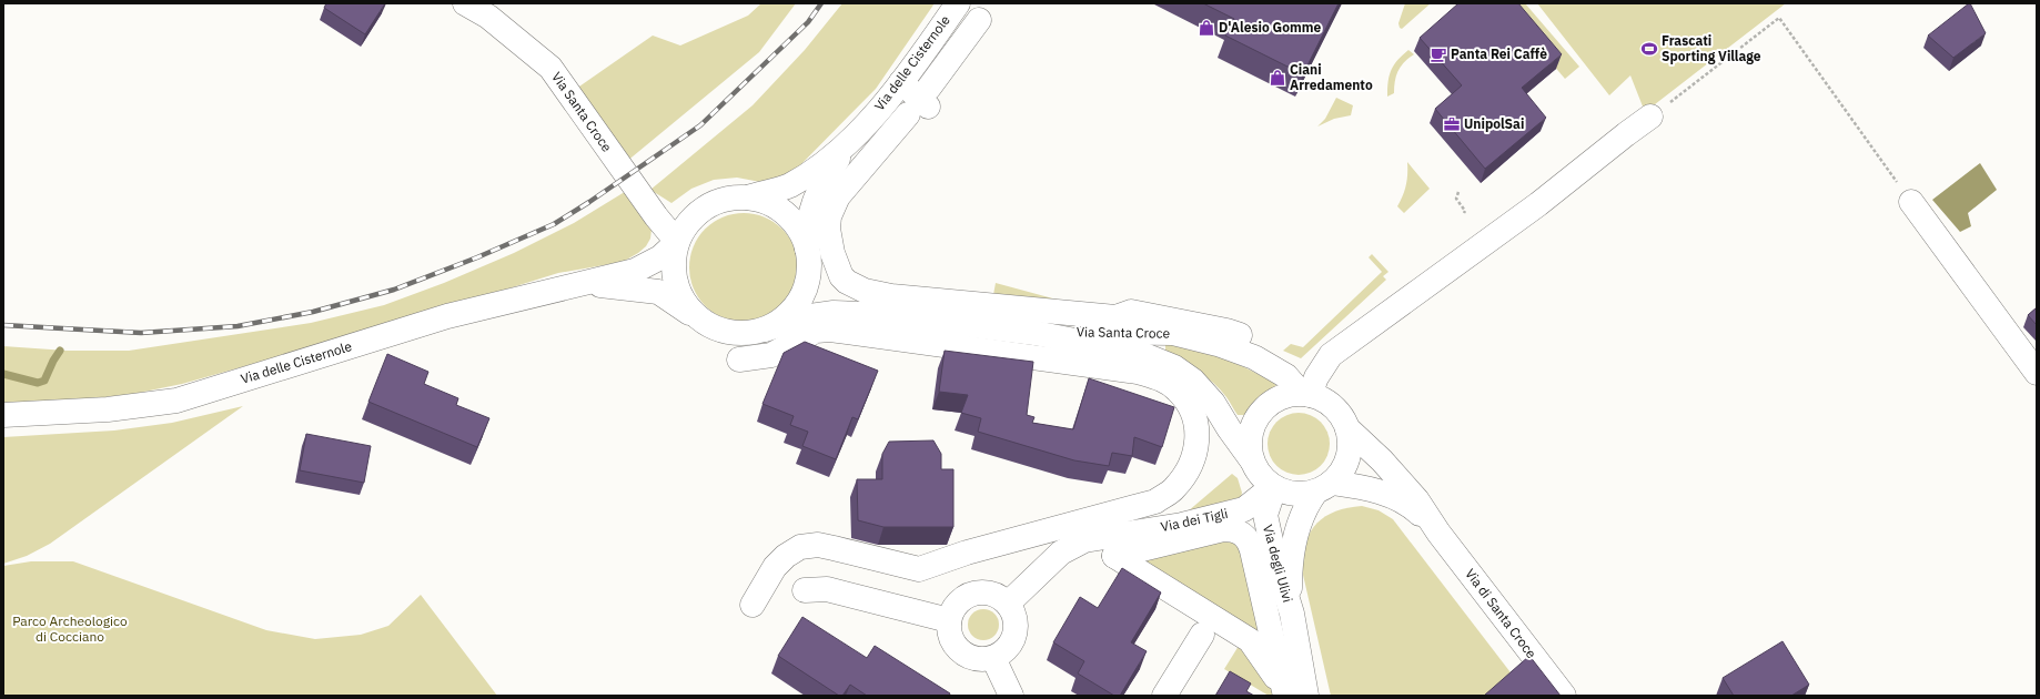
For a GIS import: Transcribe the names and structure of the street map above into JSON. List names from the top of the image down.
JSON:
{
  "streets": {
    "street": [
      "Via delle Cisternole",
      "Via Santa Croce",
      "Via dei Tigli",
      "Via degli Ulivi",
      "Via di Santa Croce"
    ]
  },
  "crossings": [
    ["Via delle Cisternole", "Via Santa Croce"],
    ["Via Santa Croce", "Via dei Tigli"],
    ["Via Santa Croce", "Via degli Ulivi"],
    ["Via dei Tigli", "Via degli Ulivi"]
  ],
  "parks": ["Parco Archeologico di Cocciano"],
  "places": {
    "shop": ["D'Alesio Gomme", "Ciani Arredamento"],
    "sports": ["Frascati Sporting Village"],
    "cafe": ["Panta Rei Caffè"],
    "office": ["UnipolSai"]
  }
}
